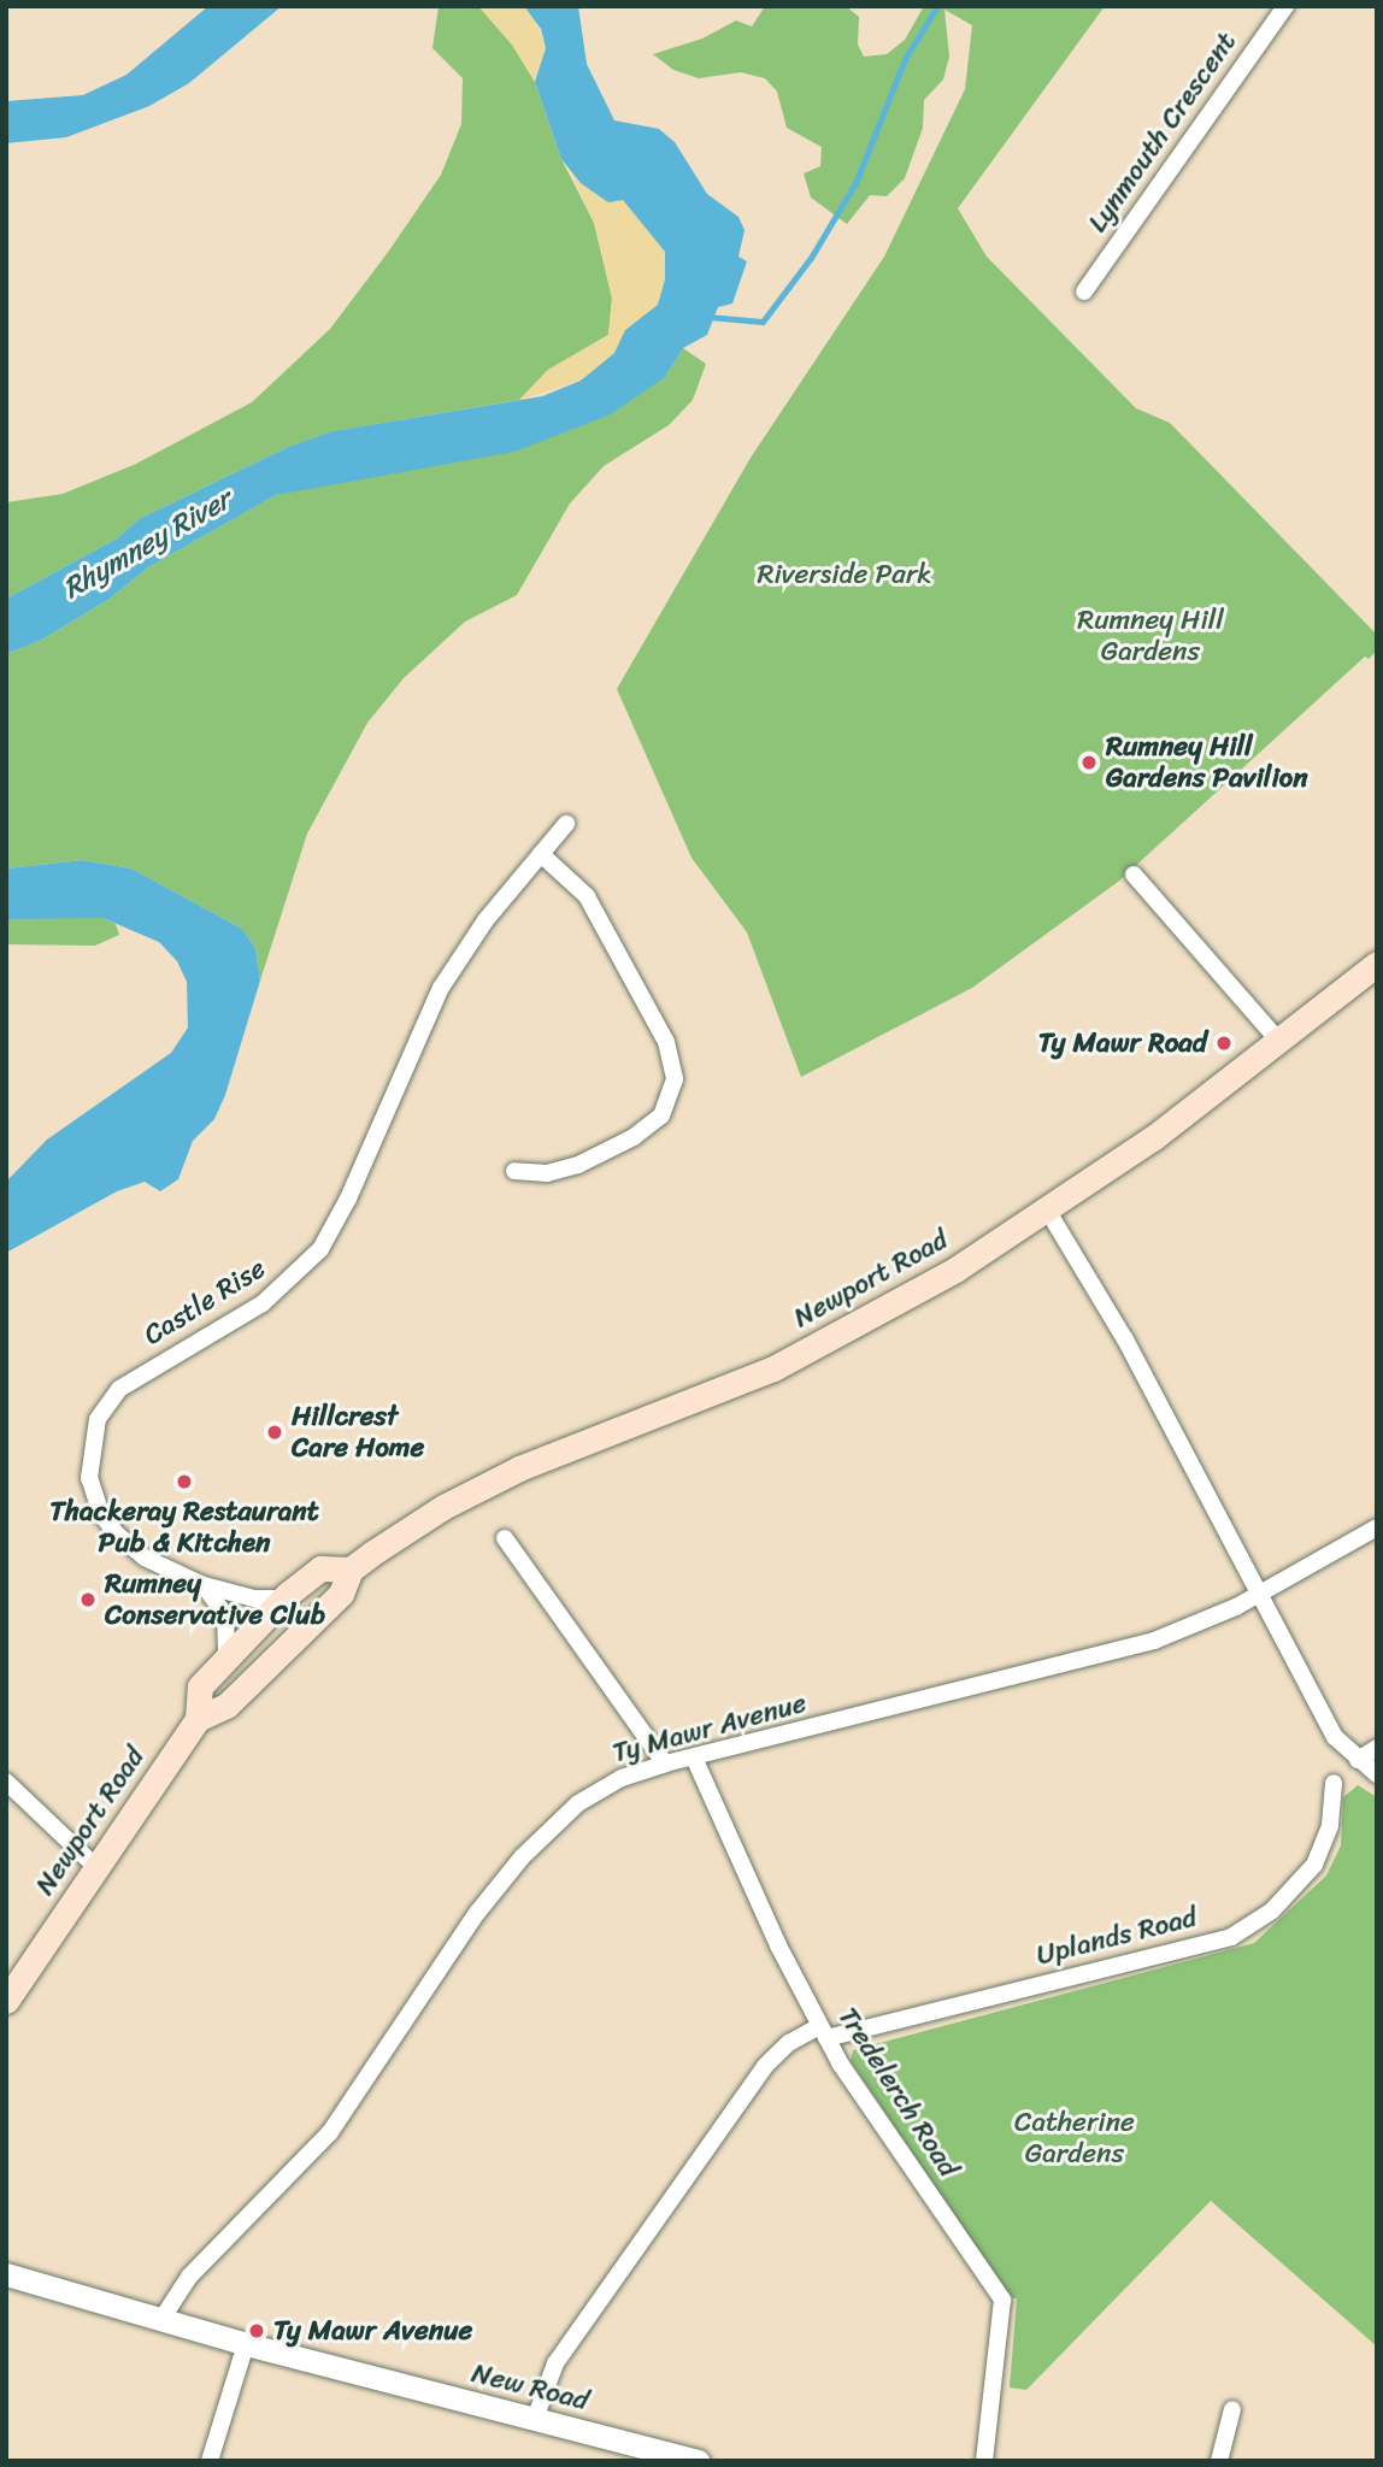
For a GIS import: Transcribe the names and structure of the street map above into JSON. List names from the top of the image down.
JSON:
{
  "streets": {
    "main road": ["Newport Road"],
    "street": [
      "Lynmouth Crescent",
      "Castle Rise",
      "Ty Mawr Avenue",
      "Uplands Road",
      "Tredelerch Road",
      "New Road"
    ]
  },
  "crossings": [
    ["Newport Road", "Castle Rise"],
    ["Ty Mawr Avenue", "Tredelerch Road"],
    ["Ty Mawr Avenue", "New Road"],
    ["Uplands Road", "Tredelerch Road"],
    ["Uplands Road", "New Road"]
  ],
  "water": ["Rhymney River"],
  "parks": ["Riverside Park", "Rumney Hill Gardens", "Catherine Gardens"],
  "places": [
    "Rumney Hill Gardens Pavilion",
    "Ty Mawr Road",
    "Hillcrest Care Home",
    "Thackeray Restaurant Pub & Kitchen",
    "Rumney Conservative Club",
    "Ty Mawr Avenue"
  ]
}
